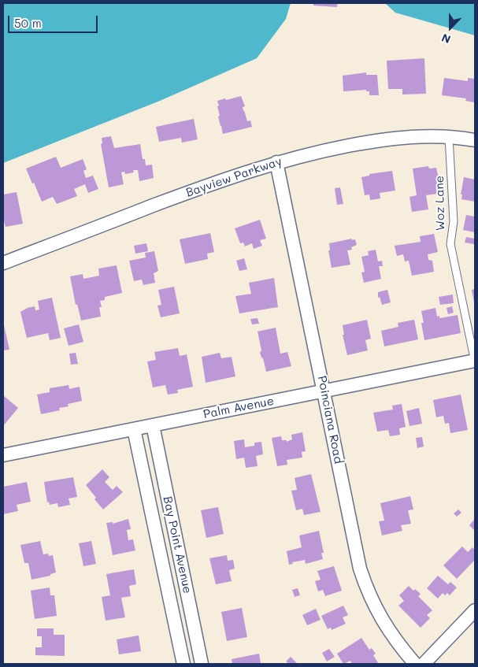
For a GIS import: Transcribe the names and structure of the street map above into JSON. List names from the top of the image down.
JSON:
{
  "streets": {
    "street": [
      "Bayview Parkway",
      "Palm Avenue",
      "Poinciana Road",
      "Bay Point Avenue"
    ],
    "lane": ["Woz Lane"]
  },
  "crossings": [
    ["Bayview Parkway", "Woz Lane"],
    ["Bayview Parkway", "Poinciana Road"],
    ["Woz Lane", "Palm Avenue"],
    ["Palm Avenue", "Poinciana Road"],
    ["Palm Avenue", "Bay Point Avenue"]
  ],
  "scale_bar": "50 m",
  "north": "bottom"
}
